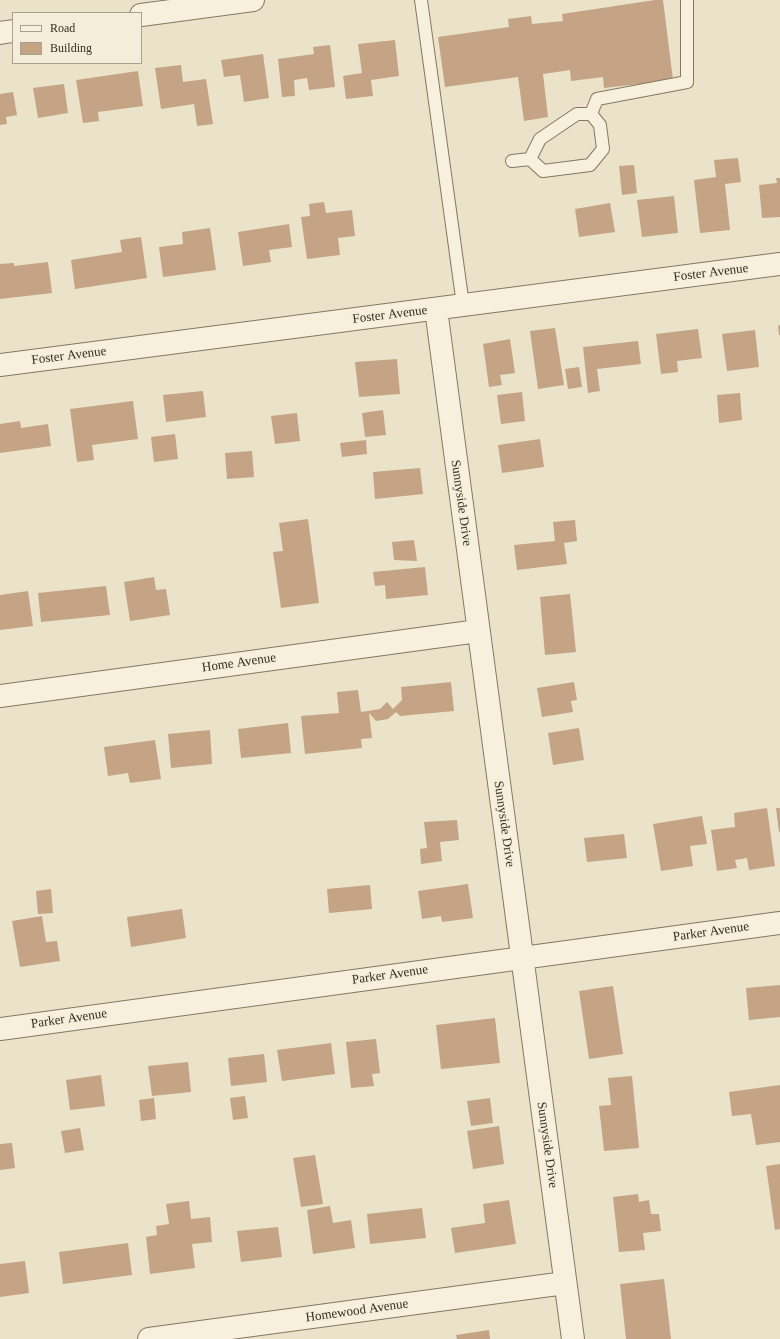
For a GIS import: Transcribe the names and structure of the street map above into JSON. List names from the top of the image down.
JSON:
{
  "streets": {
    "street": [
      "Foster Avenue",
      "Sunnyside Drive",
      "Home Avenue",
      "Parker Avenue",
      "Homewood Avenue"
    ]
  },
  "crossings": [
    ["Foster Avenue", "Sunnyside Drive"],
    ["Sunnyside Drive", "Home Avenue"],
    ["Sunnyside Drive", "Parker Avenue"],
    ["Sunnyside Drive", "Homewood Avenue"]
  ],
  "legend": ["Road", "Building"]
}
